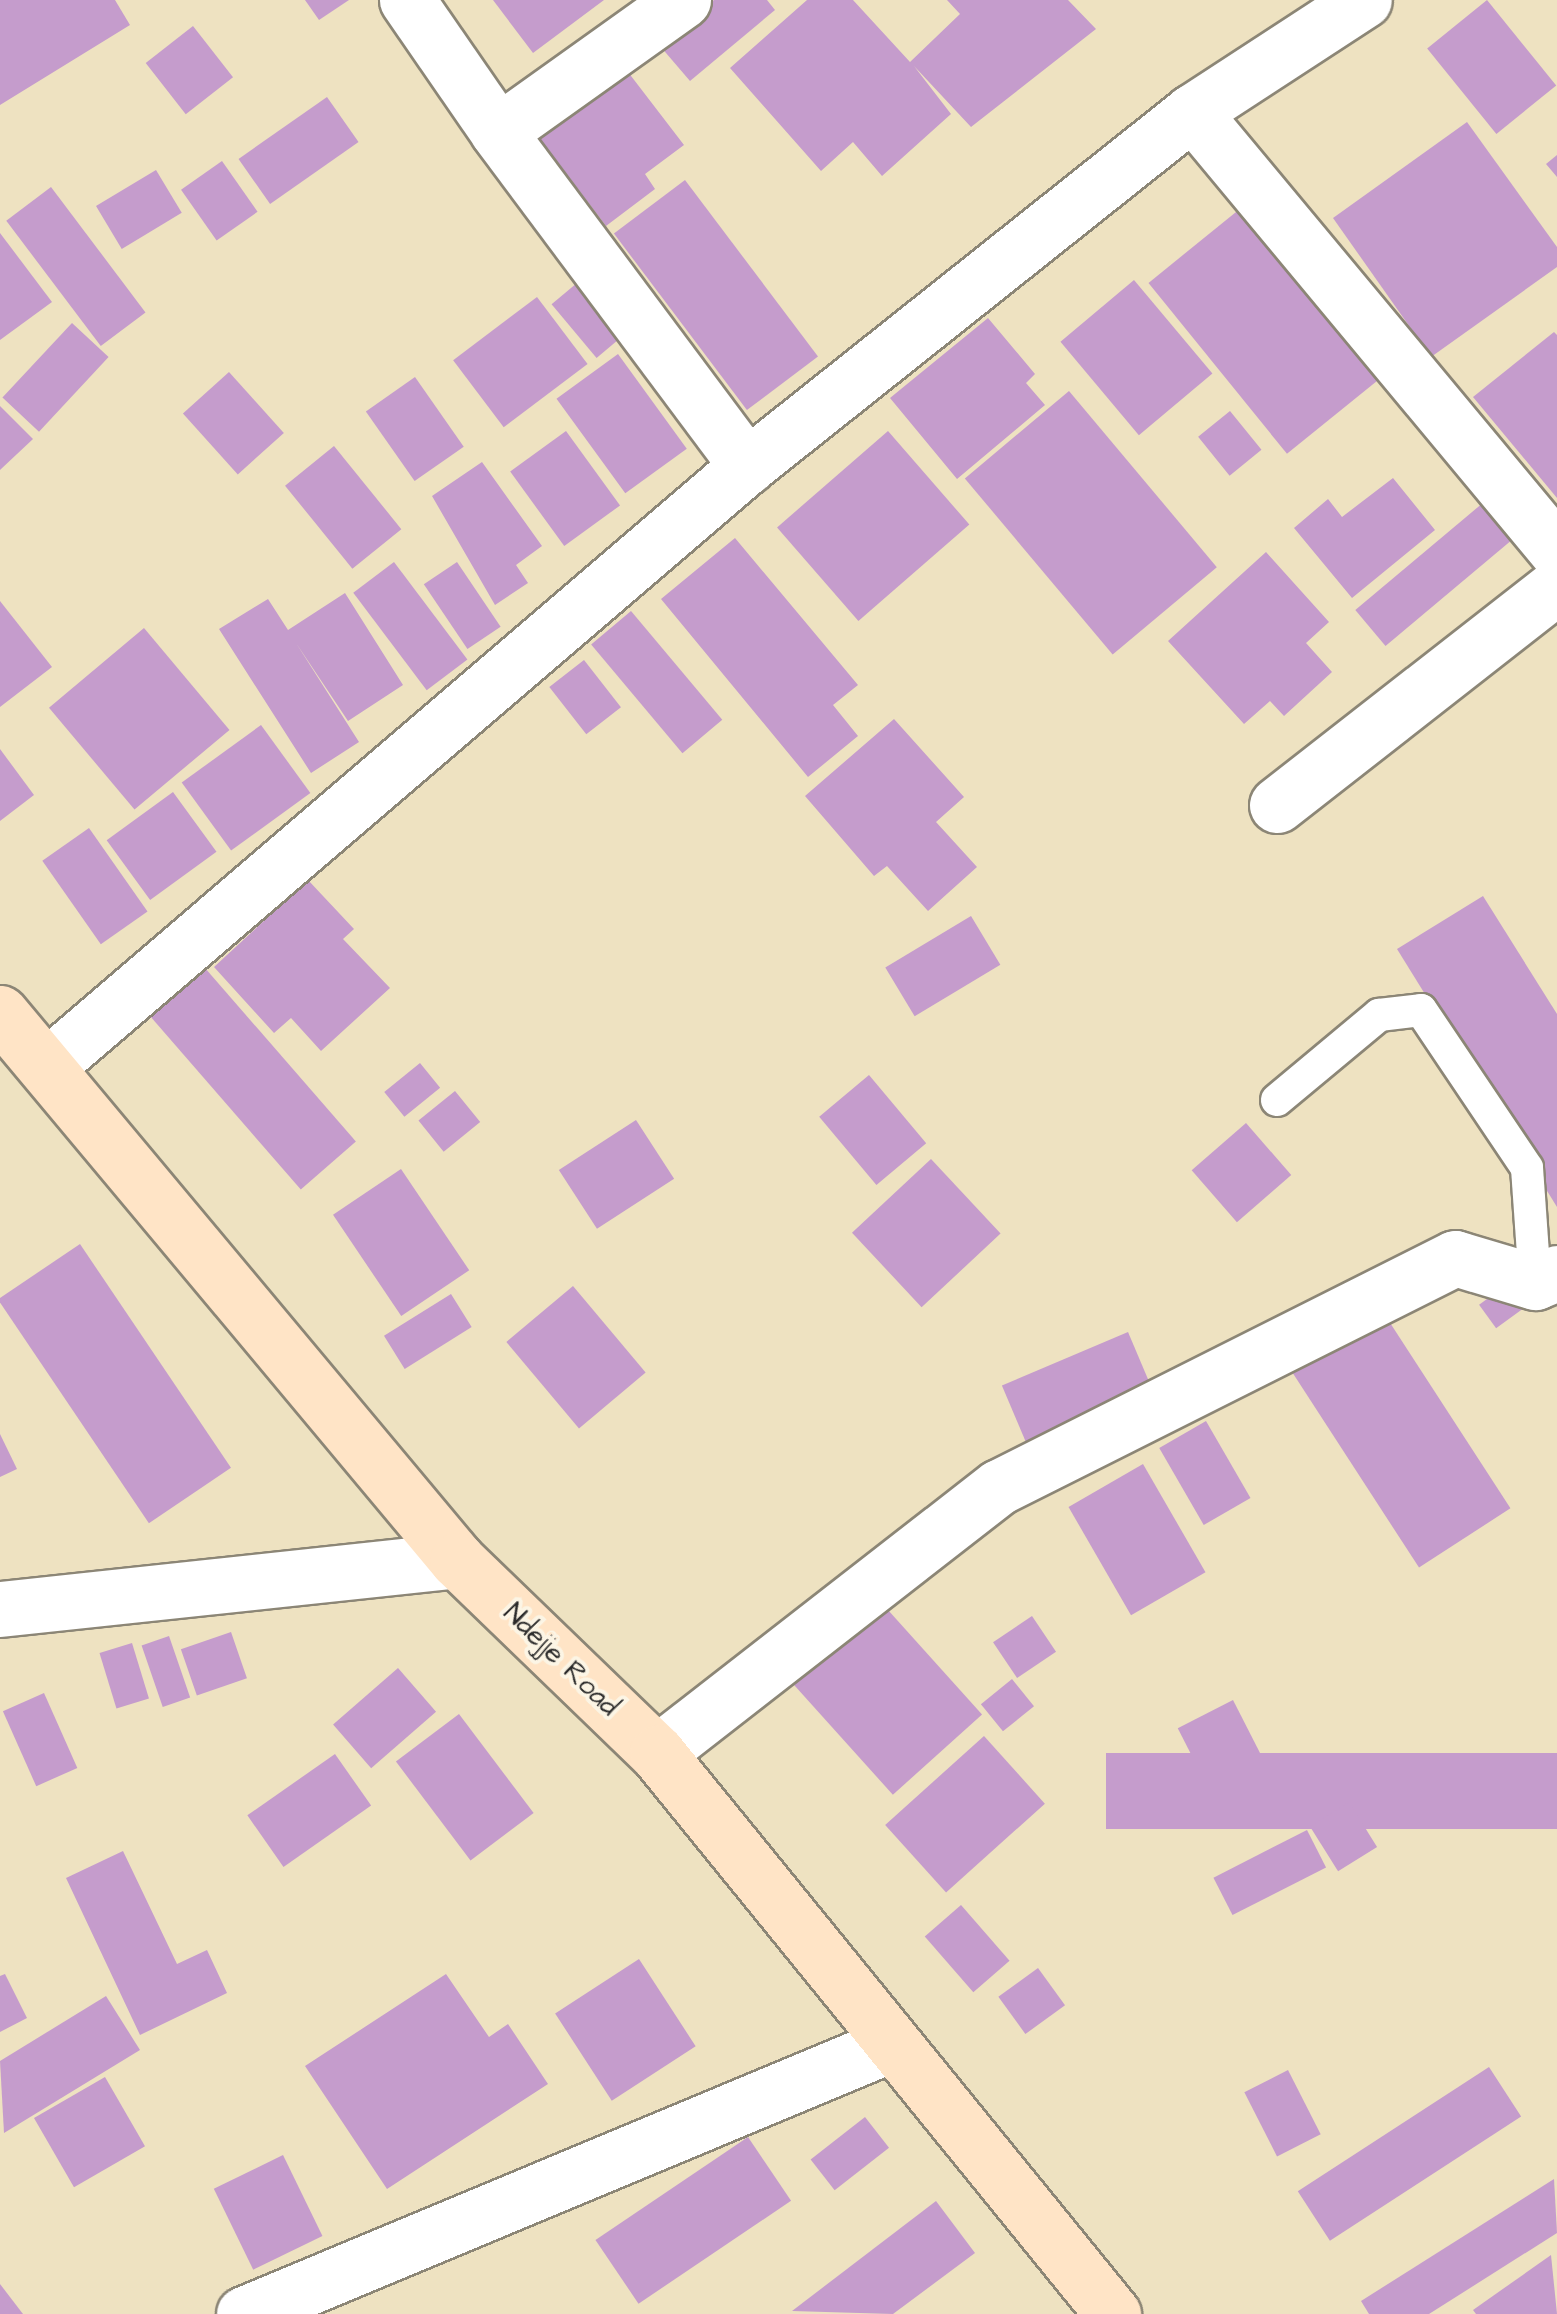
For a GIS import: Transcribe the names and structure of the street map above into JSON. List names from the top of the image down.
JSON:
{
  "streets": {
    "street": ["Ndejje Road"]
  }
}
